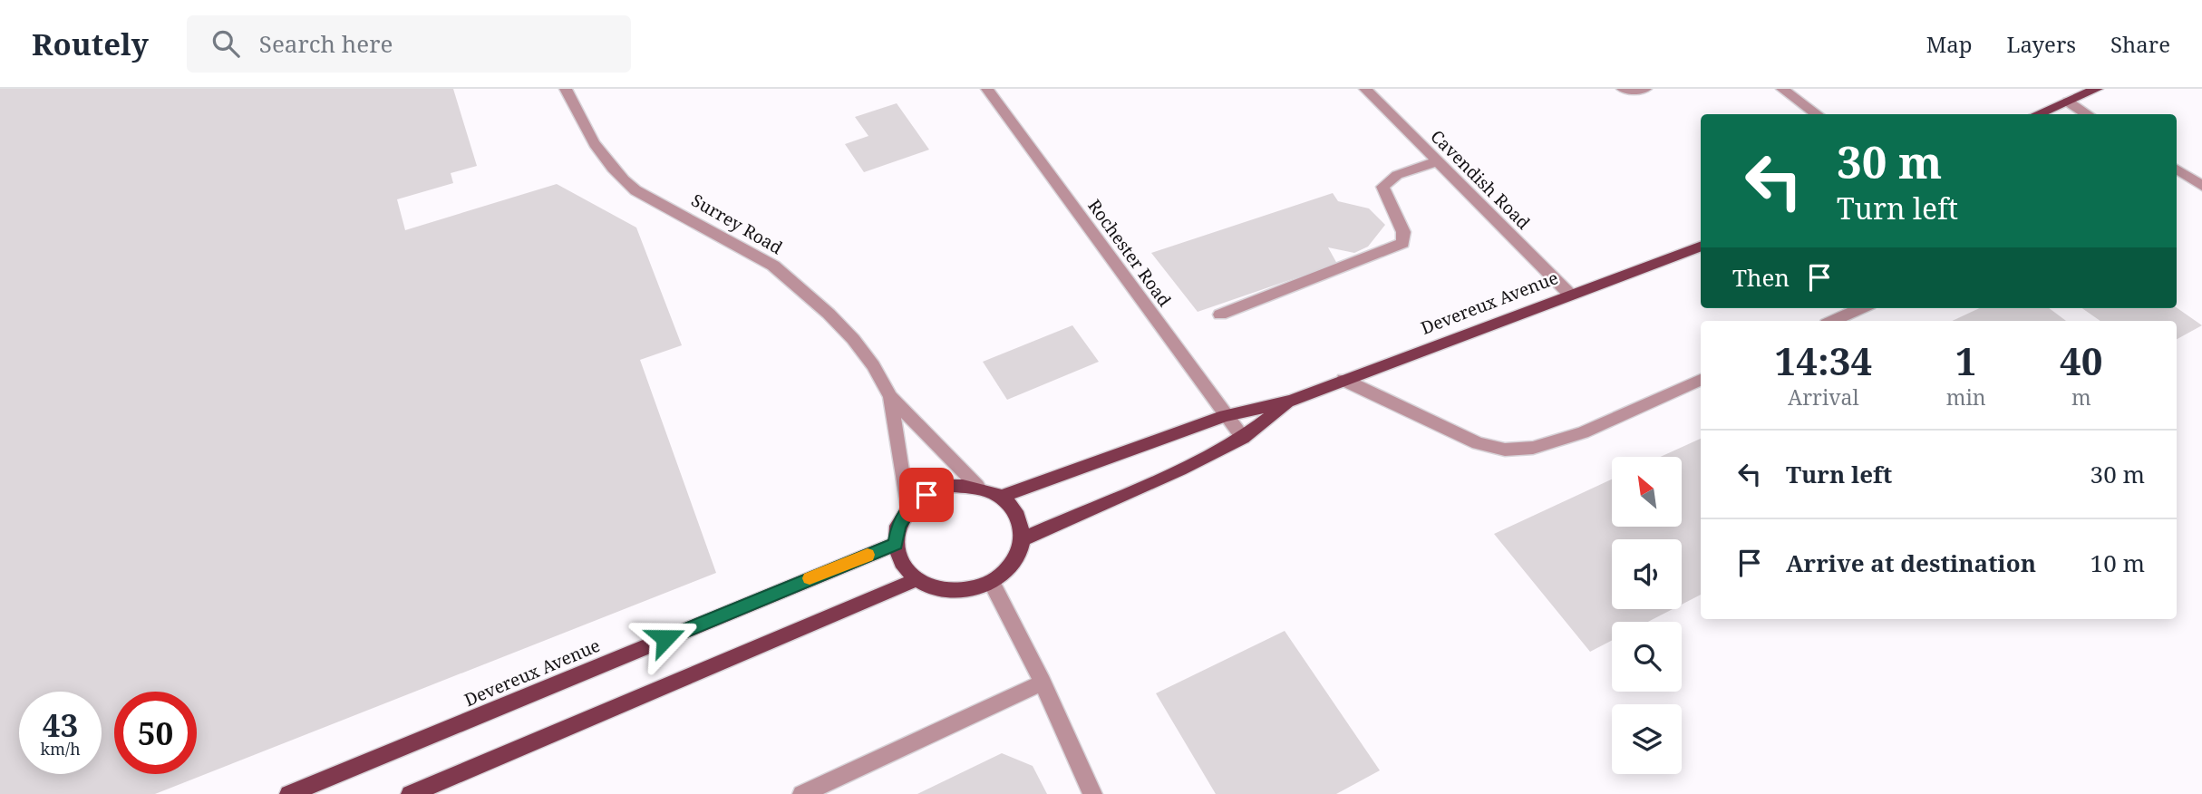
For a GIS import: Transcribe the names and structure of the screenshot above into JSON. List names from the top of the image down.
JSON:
{
  "streets": {
    "main road": ["Devereux Avenue"],
    "street": ["Cavendish Road", "Surrey Road", "Rochester Road"]
  },
  "crossings": [
    ["Cavendish Road", "Devereux Avenue"],
    ["Surrey Road", "Devereux Avenue"],
    ["Rochester Road", "Devereux Avenue"]
  ],
  "north": "top left",
  "page": {
    "header": "Routely",
    "search": "Search here",
    "nav": ["Map", "Layers", "Share"],
    "turn": ["30 m", "Turn left"],
    "then": "Then",
    "eta": [
      "14:34",
      "Arrival",
      "1",
      "min",
      "40",
      "m"
    ],
    "list": [
      {
        "name": "Turn left",
        "value": "30 m"
      },
      {
        "name": "Arrive at destination",
        "value": "10 m"
      }
    ],
    "speed": "43 km/h",
    "limit": "50"
  }
}
